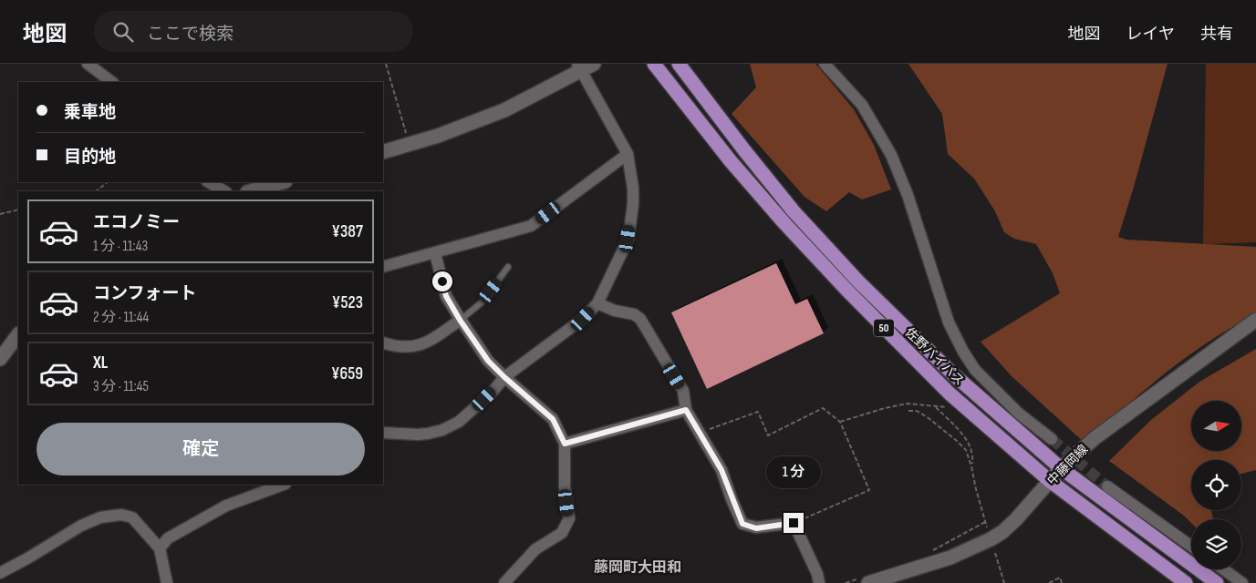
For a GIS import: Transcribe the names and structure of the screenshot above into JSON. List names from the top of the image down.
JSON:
{
  "streets": {
    "highway": ["50", "佐野バイパス"],
    "main road": ["中藤岡線"]
  },
  "crossings": [
    ["佐野バイパス", "中藤岡線"]
  ],
  "districts": ["藤岡町大田和"],
  "north": "right",
  "page": {
    "header": "地図",
    "search": "ここで検索",
    "nav": ["地図", "レイヤ", "共有"],
    "banner": ["乗車地", "目的地"],
    "list": [
      {
        "name": "エコノミー",
        "note": "1 分 · 11:43",
        "value": "¥387"
      },
      {
        "name": "コンフォート",
        "note": "2 分 · 11:44",
        "value": "¥523"
      },
      {
        "name": "XL",
        "note": "3 分 · 11:45",
        "value": "¥659"
      }
    ],
    "buttons": "確定",
    "bubble": "1 分"
  }
}
